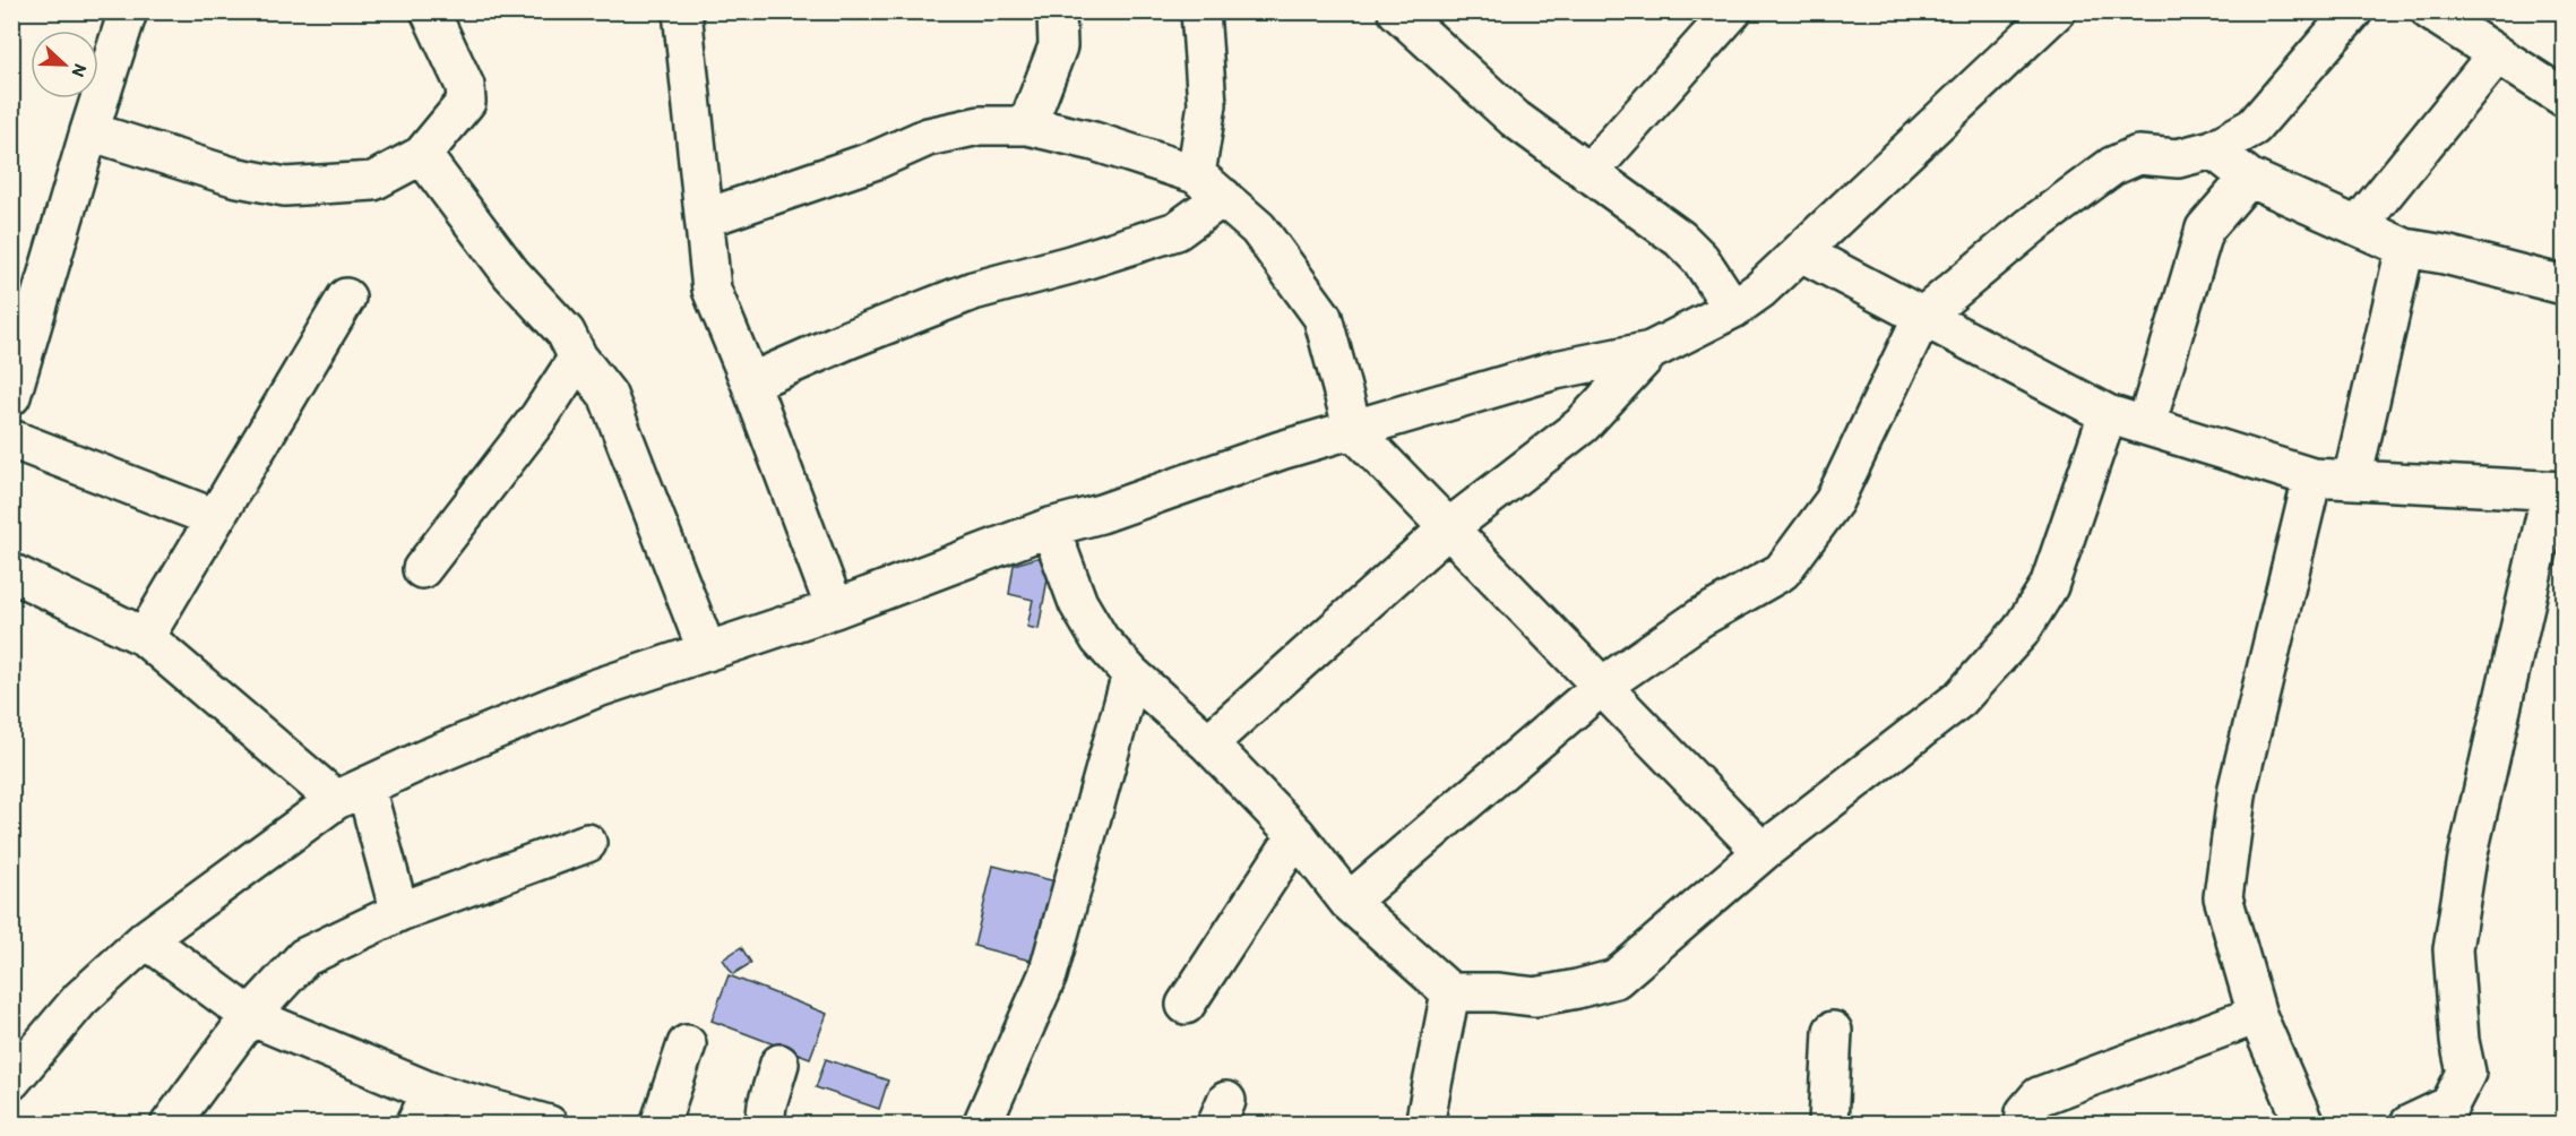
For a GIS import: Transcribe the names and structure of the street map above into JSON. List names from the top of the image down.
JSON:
{
  "north": "right"
}
